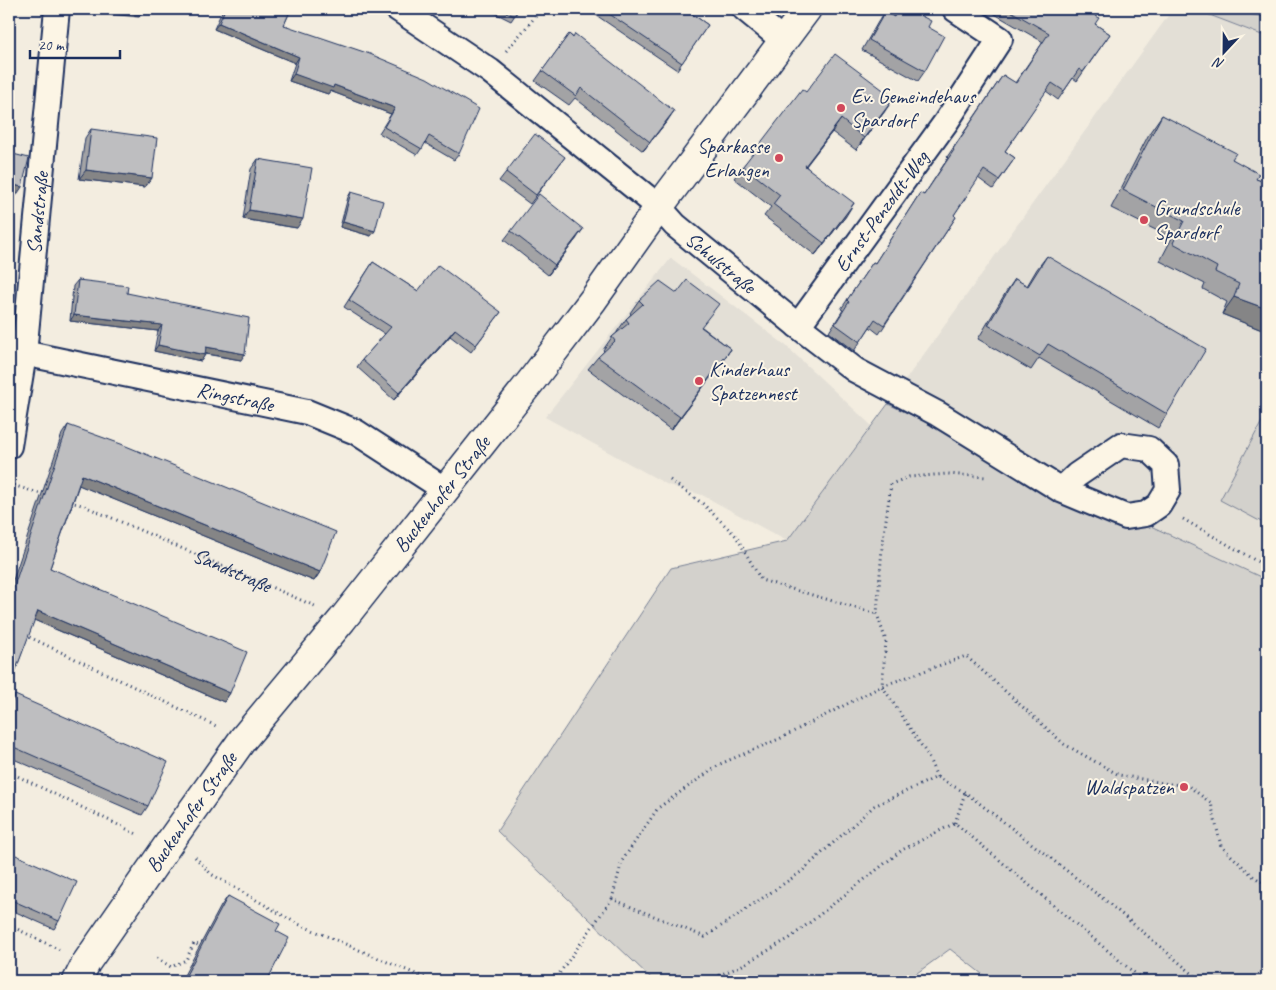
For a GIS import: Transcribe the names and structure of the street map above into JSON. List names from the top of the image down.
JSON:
{
  "streets": {
    "street": [
      "Ernst-Penzoldt-Weg",
      "Sandstraße",
      "Schulstraße",
      "Ringstraße",
      "Buckenhofer Straße"
    ]
  },
  "crossings": [
    ["Ernst-Penzoldt-Weg", "Schulstraße"],
    ["Sandstraße", "Ringstraße"],
    ["Schulstraße", "Buckenhofer Straße"],
    ["Ringstraße", "Buckenhofer Straße"]
  ],
  "places": [
    "Ev. Gemeindehaus Spardorf",
    "Sparkasse Erlangen",
    "Grundschule Spardorf",
    "Kinderhaus Spatzennest",
    "Waldspatzen"
  ],
  "scale_bar": "20 m",
  "north": "bottom"
}
